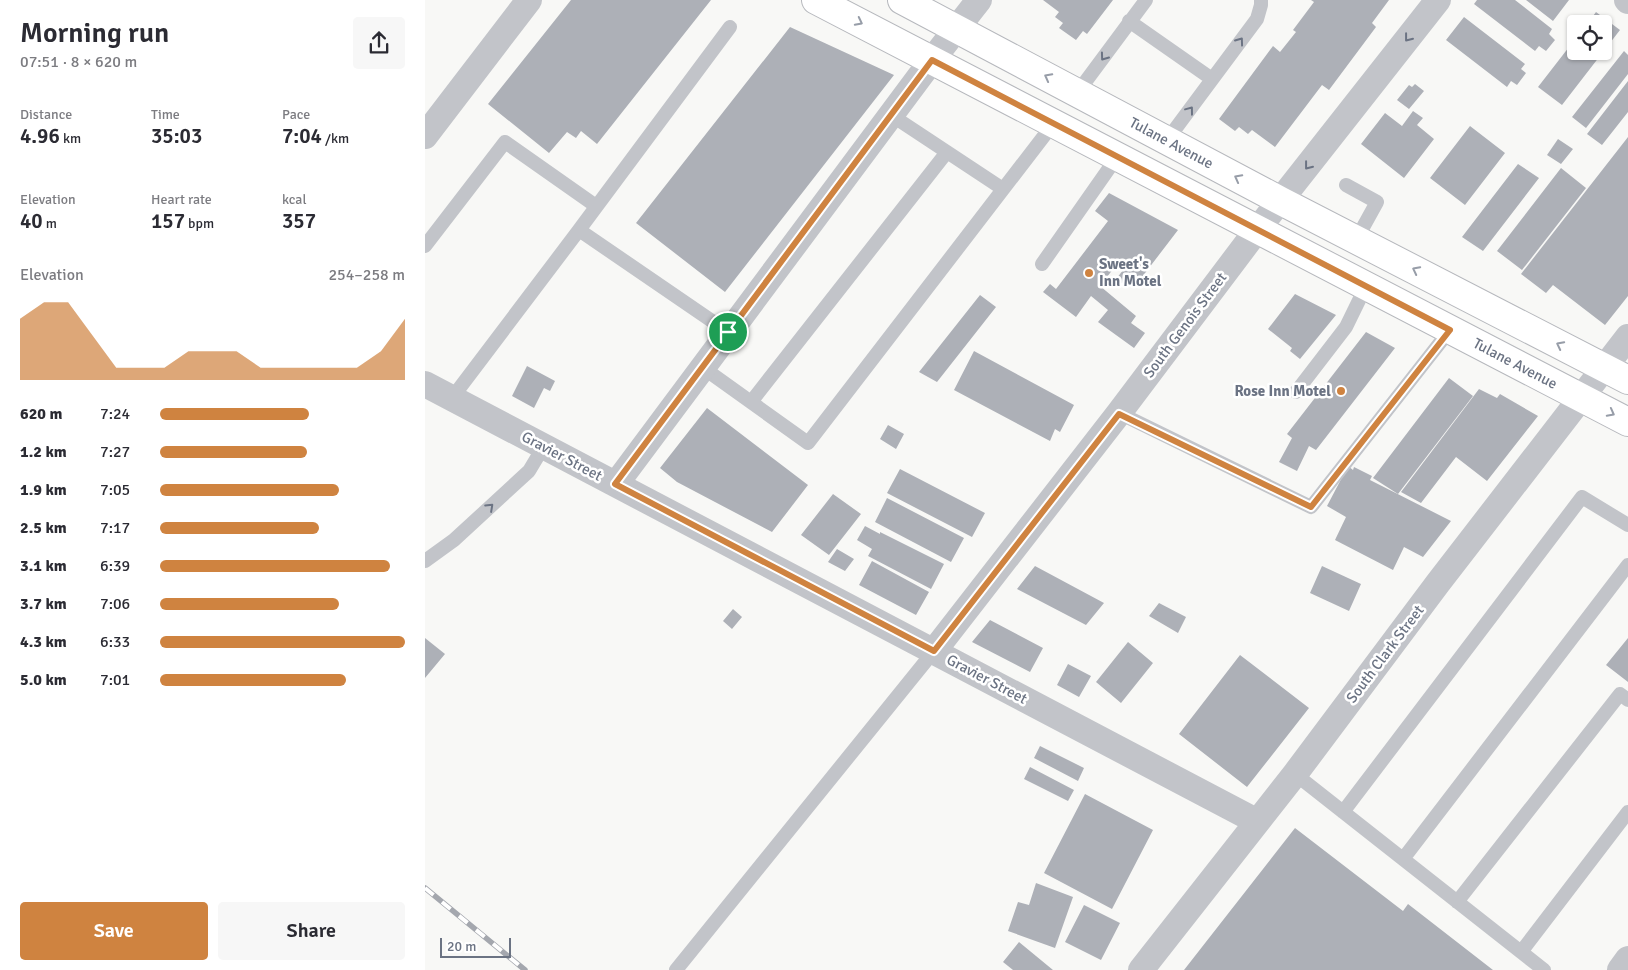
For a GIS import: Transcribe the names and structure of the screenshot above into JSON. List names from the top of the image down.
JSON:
{
  "streets": {
    "main road": ["Tulane Avenue"],
    "street": ["South Genois Street", "Gravier Street", "South Clark Street"]
  },
  "crossings": [
    ["Tulane Avenue", "South Genois Street"],
    ["Tulane Avenue", "South Clark Street"],
    ["South Genois Street", "Gravier Street"],
    ["Gravier Street", "South Clark Street"]
  ],
  "places": ["Sweet's Inn Motel", "Rose Inn Motel"],
  "scale_bar": "20 m",
  "page": {
    "heading": ["Morning run", "07:51 · 8 × 620 m"],
    "stats": [
      ["Distance", "4.96 km"],
      ["Time", "35:03"],
      ["Pace", "7:04 /km"],
      ["Elevation", "40 m"],
      ["Heart rate", "157 bpm"],
      ["kcal", "357"]
    ],
    "chart": ["Elevation", "254–258 m"],
    "list": [
      {
        "name": "620 m",
        "note": "7:24"
      },
      {
        "name": "1.2 km",
        "note": "7:27"
      },
      {
        "name": "1.9 km",
        "note": "7:05"
      },
      {
        "name": "2.5 km",
        "note": "7:17"
      },
      {
        "name": "3.1 km",
        "note": "6:39"
      },
      {
        "name": "3.7 km",
        "note": "7:06"
      },
      {
        "name": "4.3 km",
        "note": "6:33"
      },
      {
        "name": "5.0 km",
        "note": "7:01"
      }
    ],
    "buttons": ["Save", "Share"],
    "scale": "20 m"
  }
}
